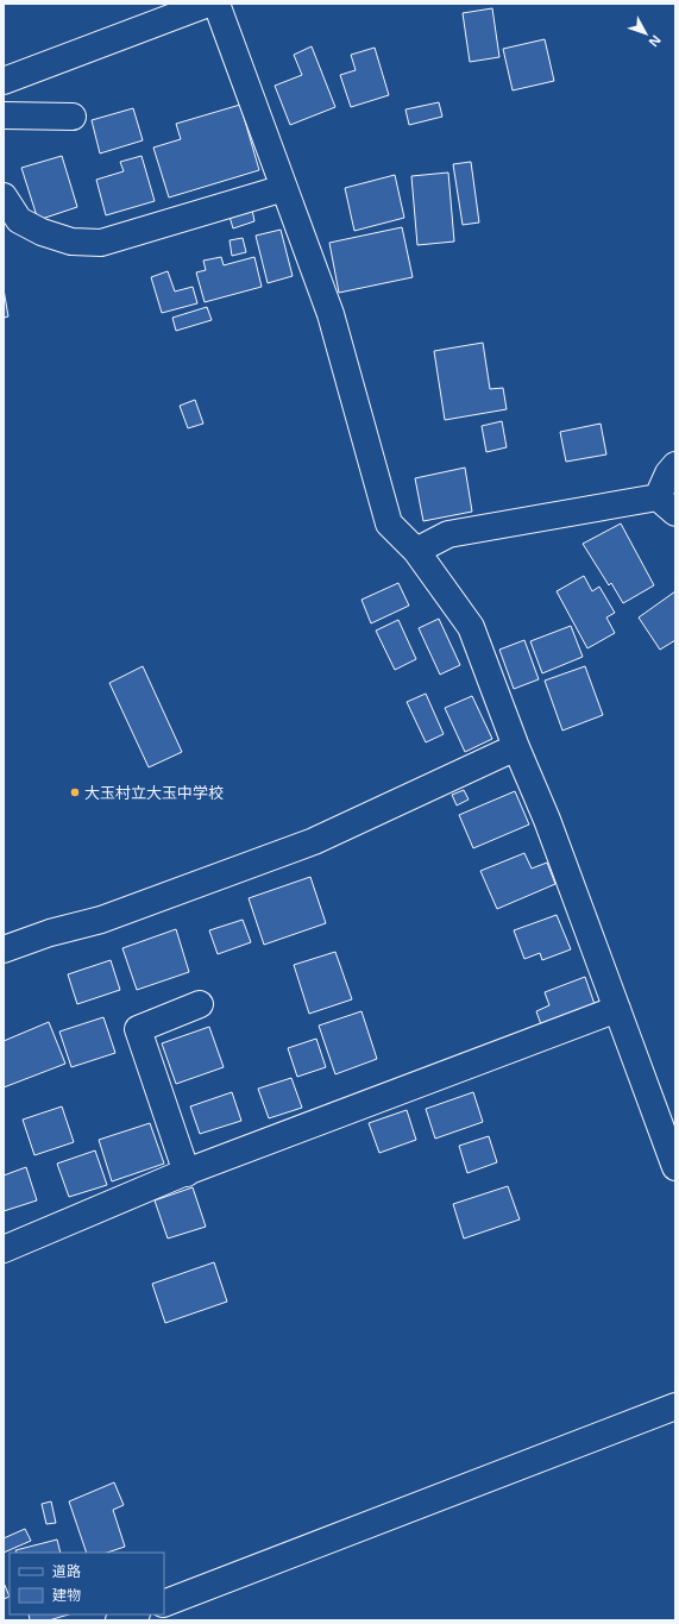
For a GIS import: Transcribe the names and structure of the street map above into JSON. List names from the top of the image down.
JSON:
{
  "places": ["大玉村立大玉中学校"],
  "legend": ["道路", "建物"],
  "north": "bottom right"
}
